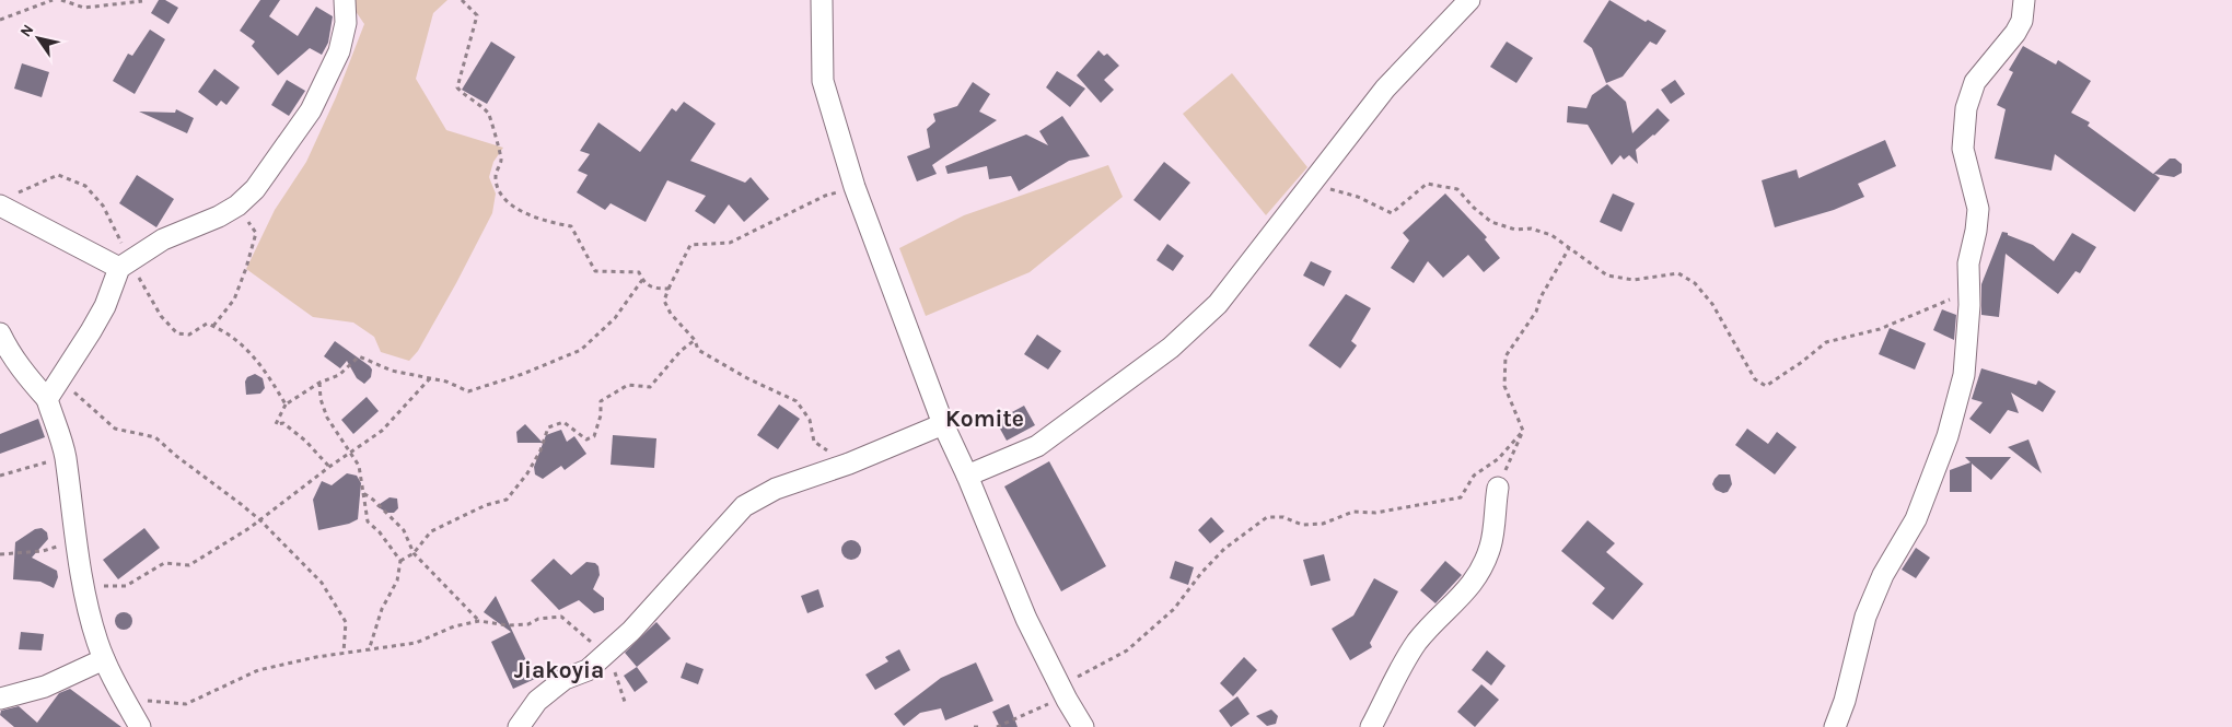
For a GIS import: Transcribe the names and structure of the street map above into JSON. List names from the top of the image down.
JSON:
{
  "districts": ["Komite", "Jiakoyia"],
  "north": "top left"
}
